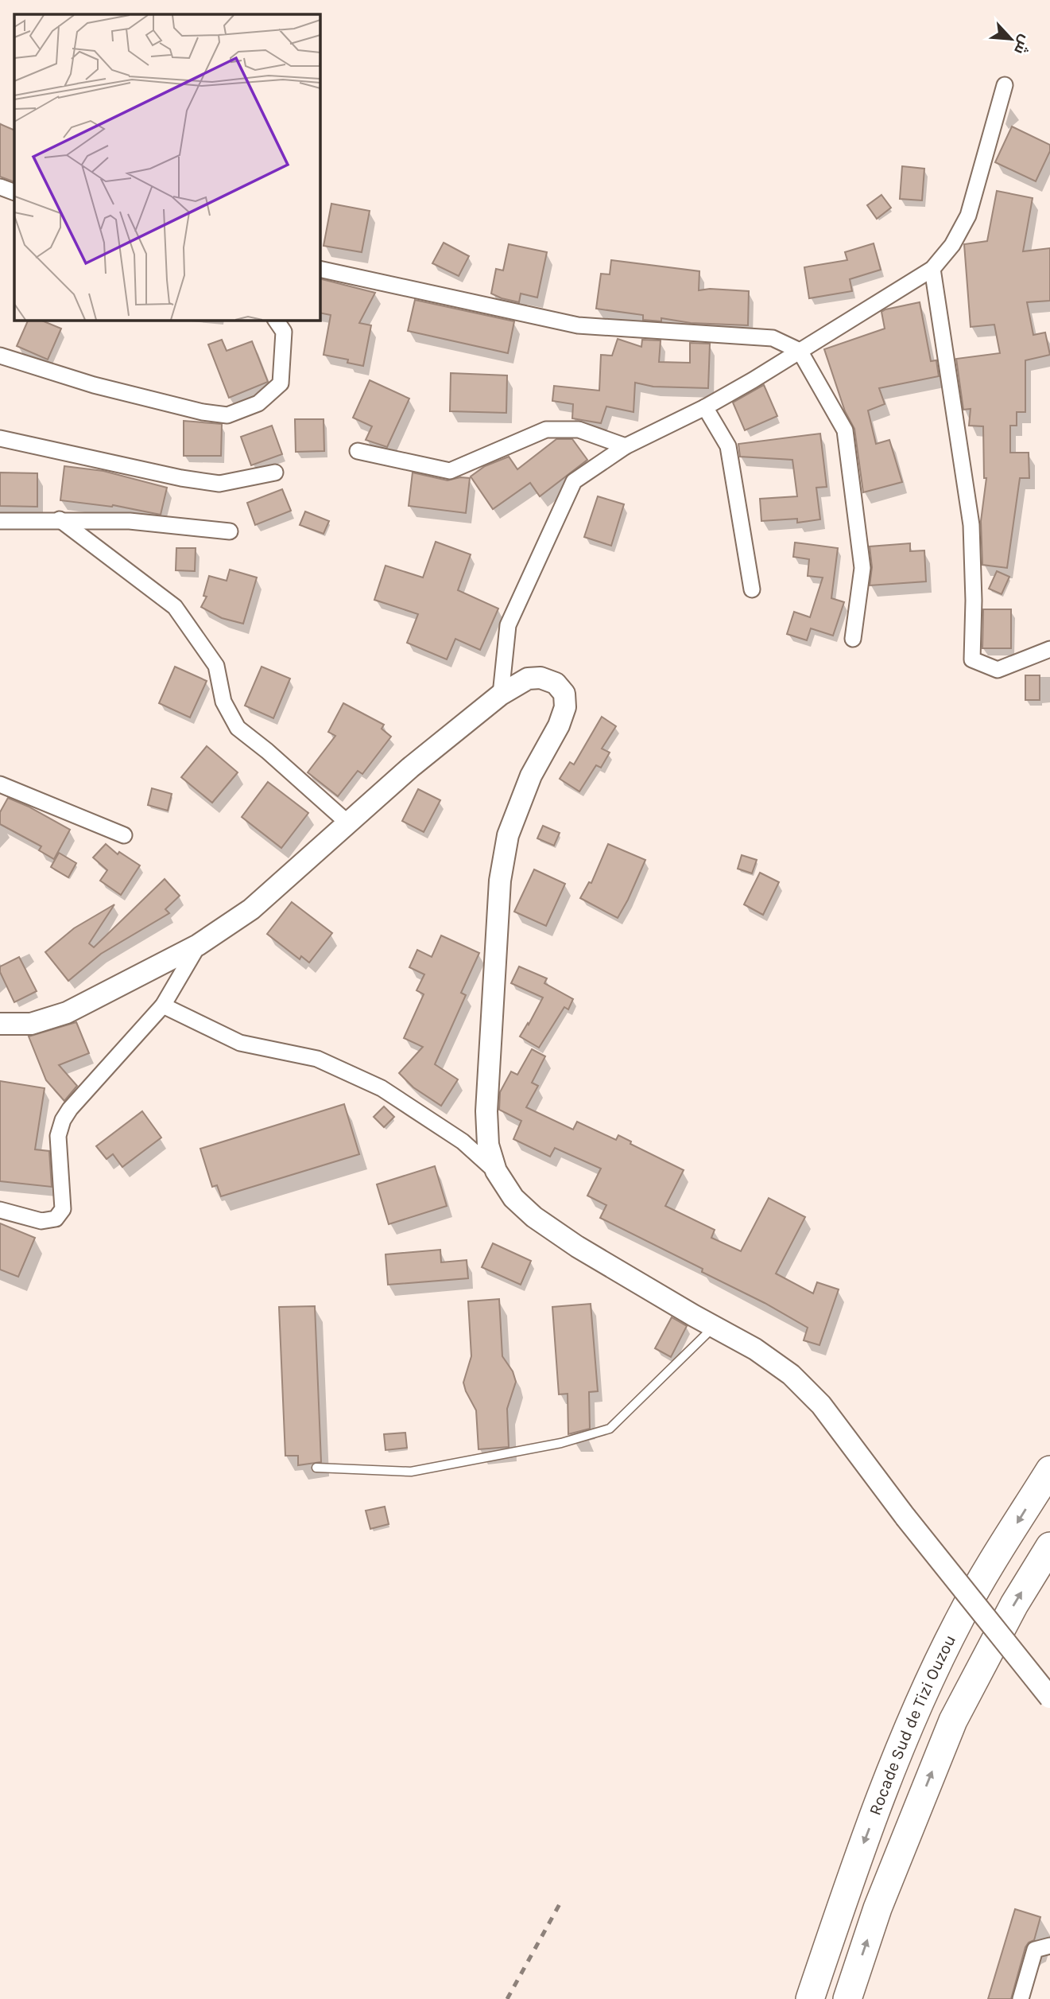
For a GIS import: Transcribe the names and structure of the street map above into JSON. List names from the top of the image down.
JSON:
{
  "streets": {
    "highway": ["Rocade Sud de Tizi Ouzou"]
  },
  "north": "bottom right"
}
